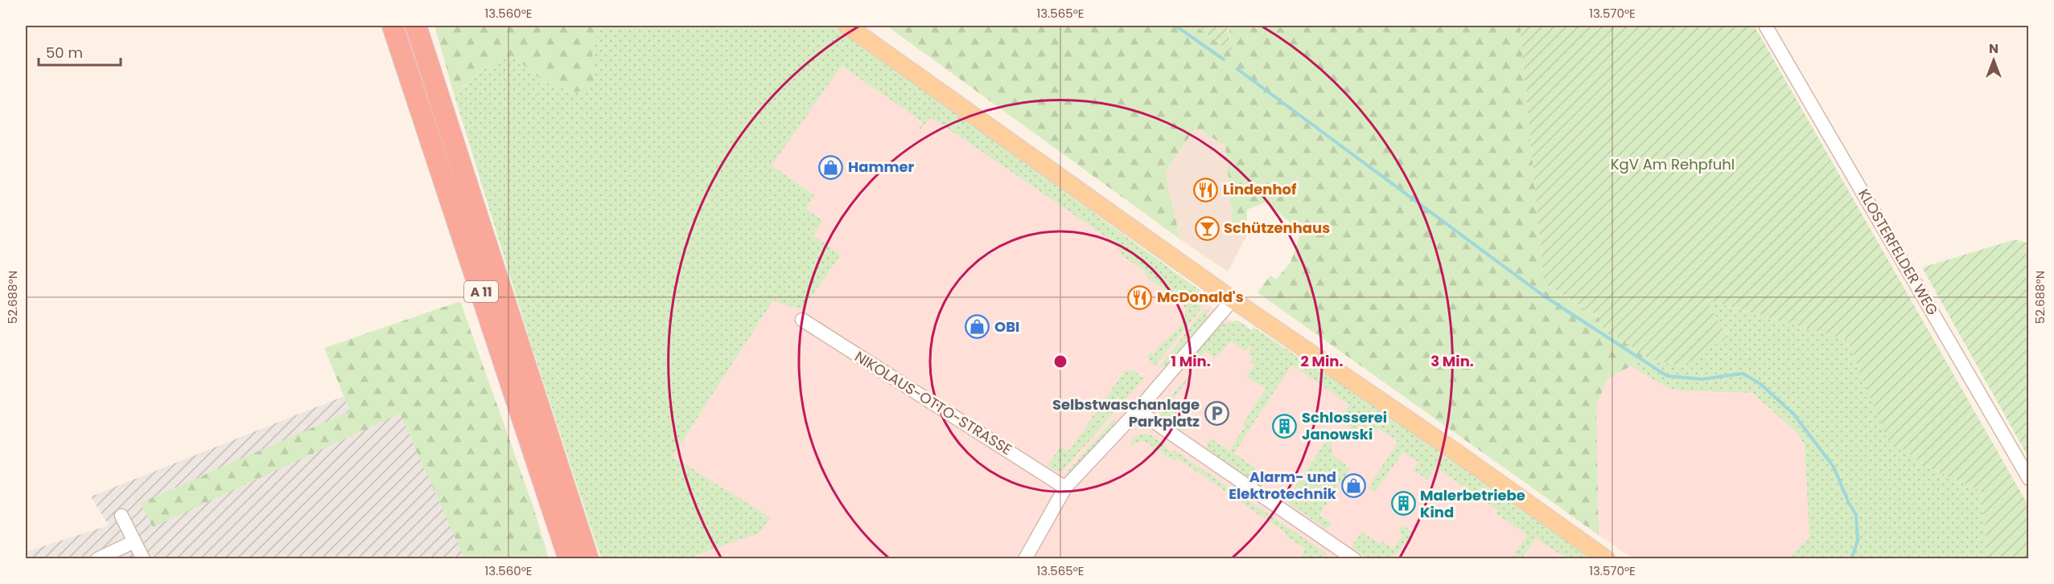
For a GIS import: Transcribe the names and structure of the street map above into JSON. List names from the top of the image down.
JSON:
{
  "streets": {
    "highway": ["A 11"],
    "street": ["KLOSTERFELDER WEG", "NIKOLAUS-OTTO-STRASSE"]
  },
  "parks": ["KgV Am Rehpfuhl"],
  "places": {
    "shop": ["Hammer", "OBI", "Alarm- und Elektrotechnik"],
    "restaurant": ["Lindenhof", "McDonald's"],
    "bar": ["Schützenhaus"],
    "parking": ["Selbstwaschanlage Parkplatz"],
    "building": ["Schlosserei Janowski", "Malerbetriebe Kind"]
  },
  "scale_bar": "50 m",
  "north": "top",
  "coordinates": [
    "13.560°E",
    "13.565°E",
    "13.570°E",
    "52.688°N"
  ],
  "rings": ["1 Min.", "2 Min.", "3 Min."]
}
